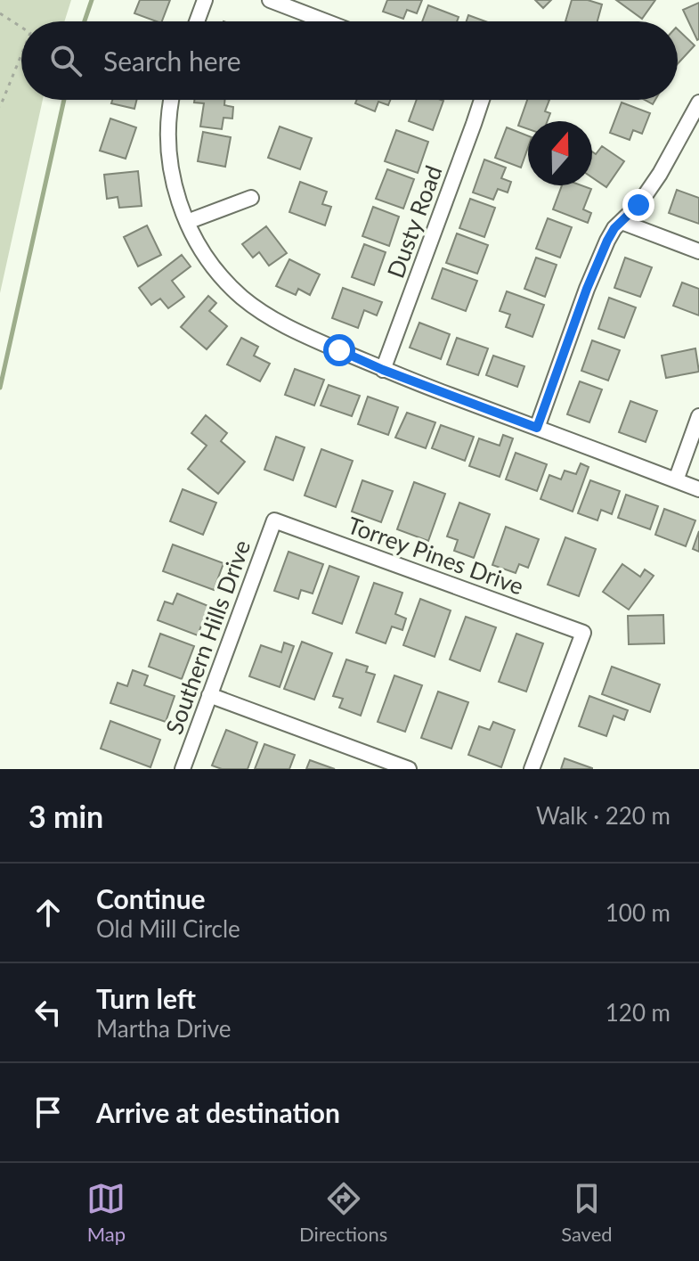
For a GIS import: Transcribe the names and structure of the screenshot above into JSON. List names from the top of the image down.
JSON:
{
  "streets": {
    "street": ["Dusty Road", "Torrey Pines Drive", "Southern Hills Drive"]
  },
  "crossings": [
    ["Torrey Pines Drive", "Southern Hills Drive"]
  ],
  "north": "top",
  "page": {
    "search": "Search here",
    "heading": ["3 min", "Walk · 220 m"],
    "list": [
      ["Continue", "Old Mill Circle", "100 m"],
      ["Turn left", "Martha Drive", "120 m"],
      "Arrive at destination"
    ],
    "nav": ["Map", "Directions", "Saved"]
  }
}
